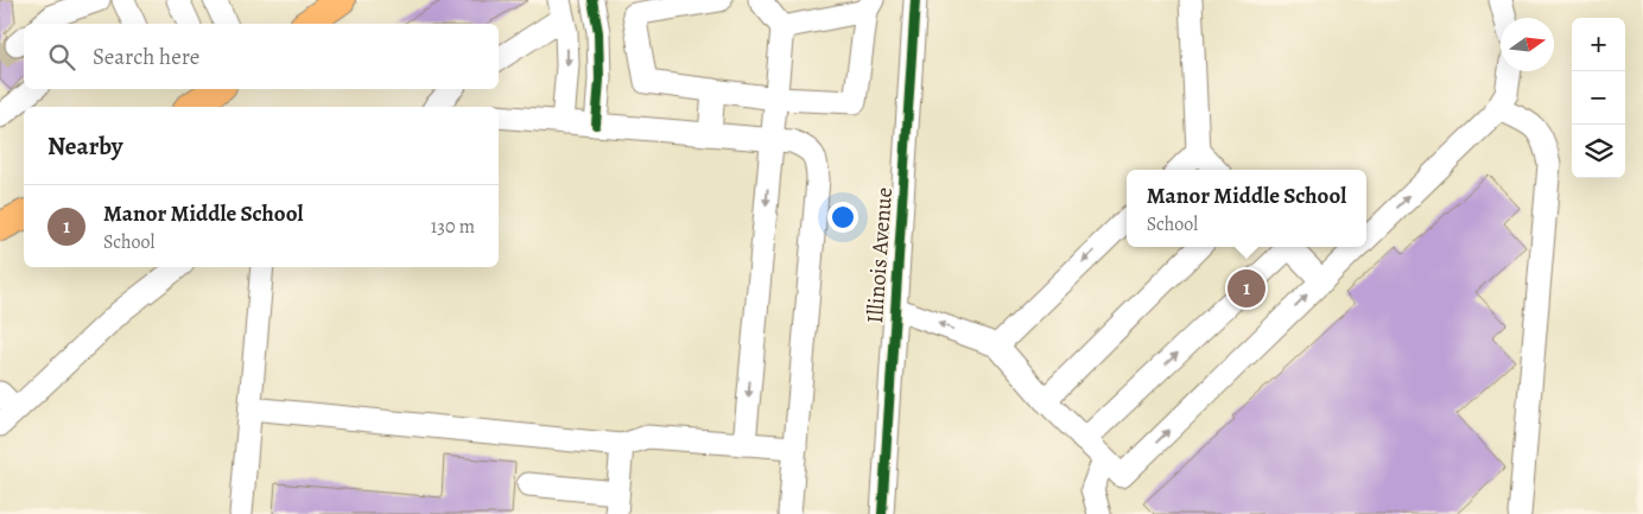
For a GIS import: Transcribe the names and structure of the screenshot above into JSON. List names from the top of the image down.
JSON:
{
  "streets": {
    "street": ["Illinois Avenue"]
  },
  "north": "right",
  "page": {
    "map_buttons": ["+", "−"],
    "search": "Search here",
    "heading": "Nearby",
    "popup": ["Manor Middle School", "School"],
    "list": [
      {
        "mark": "1",
        "name": "Manor Middle School",
        "note": "School",
        "value": "130 m"
      }
    ],
    "pins": "1"
  }
}
